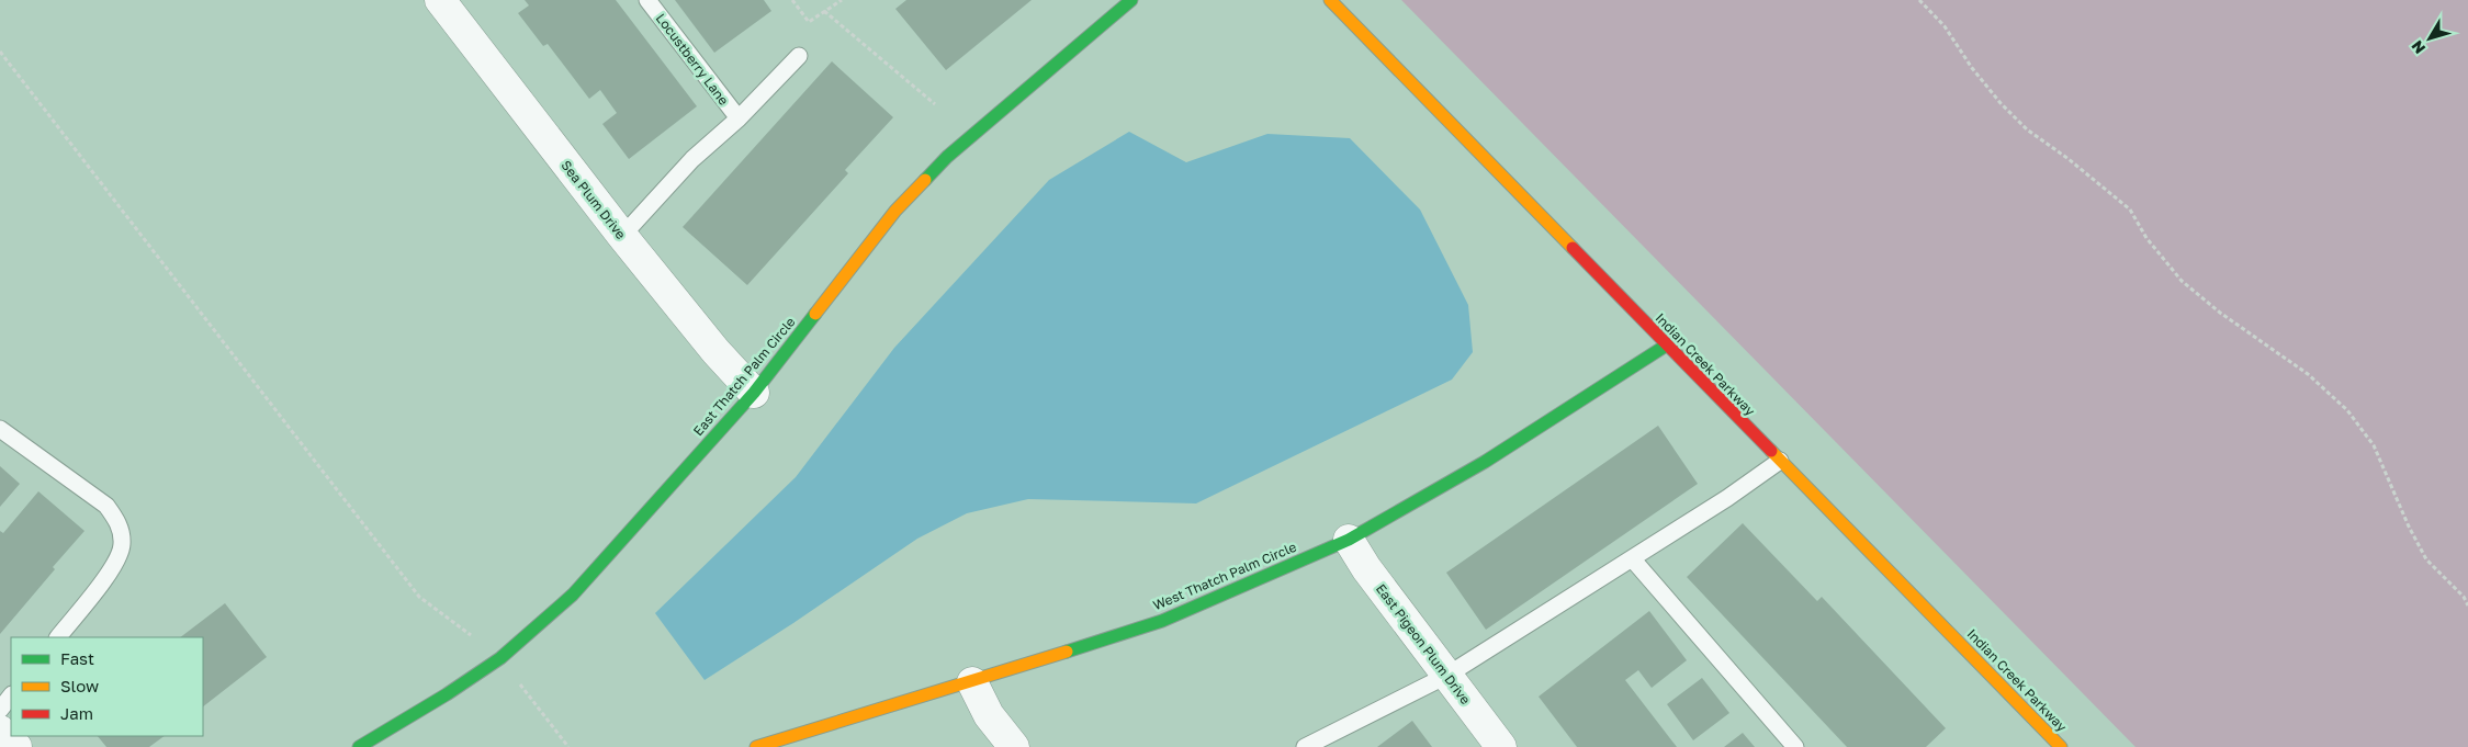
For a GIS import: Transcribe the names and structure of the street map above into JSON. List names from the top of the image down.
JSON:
{
  "streets": {
    "street": [
      "Sea Plum Drive",
      "Indian Creek Parkway",
      "East Thatch Palm Circle",
      "West Thatch Palm Circle",
      "East Pigeon Plum Drive"
    ],
    "lane": ["Locustberry Lane"]
  },
  "crossings": [
    ["Sea Plum Drive", "East Thatch Palm Circle"],
    ["Indian Creek Parkway", "West Thatch Palm Circle"],
    ["West Thatch Palm Circle", "East Pigeon Plum Drive"]
  ],
  "legend": ["Fast", "Slow", "Jam"],
  "north": "bottom left"
}
